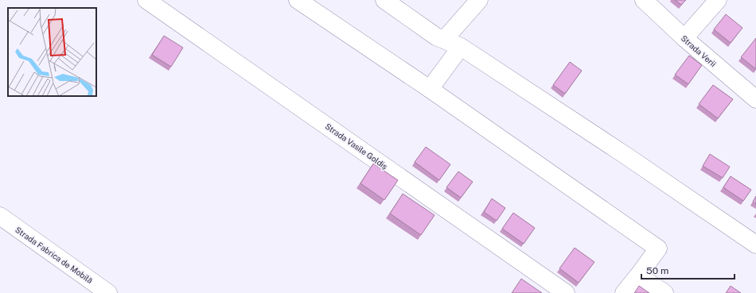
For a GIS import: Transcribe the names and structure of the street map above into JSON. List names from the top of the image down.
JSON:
{
  "streets": {
    "street": ["Strada Verii", "Strada Vasile Goldiș", "Strada Fabrica de Mobilă"]
  },
  "scale_bar": "50 m"
}
